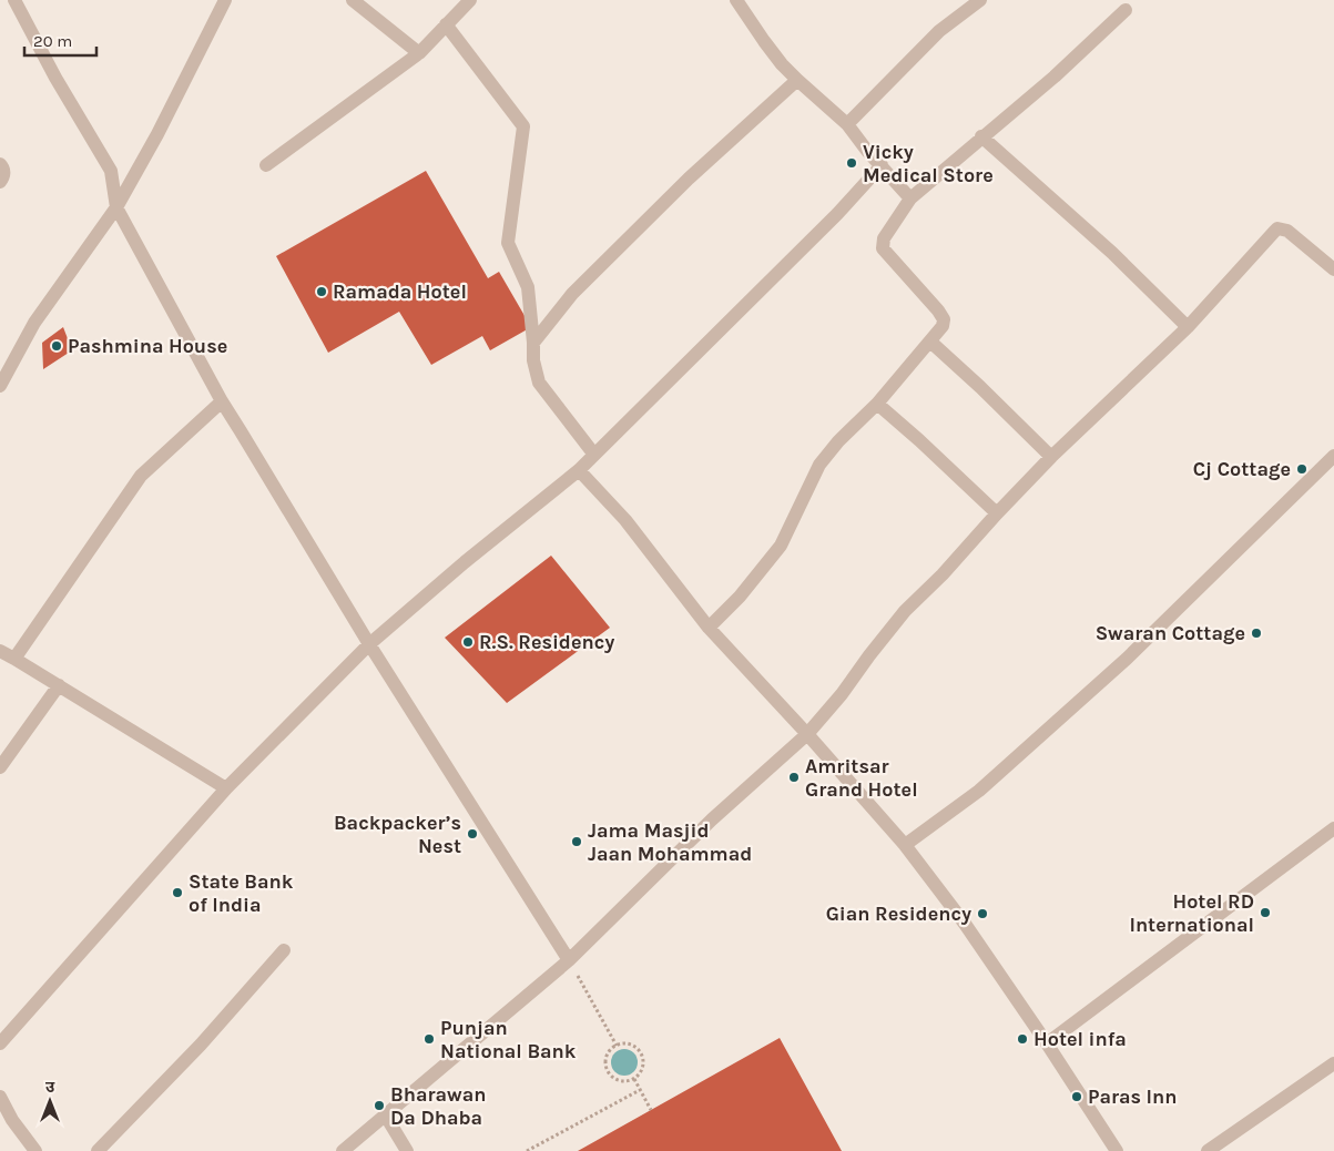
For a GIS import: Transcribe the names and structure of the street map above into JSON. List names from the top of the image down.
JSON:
{
  "places": [
    "Vicky Medical Store",
    "Ramada Hotel",
    "Pashmina House",
    "Cj Cottage",
    "Swaran Cottage",
    "R.S. Residency",
    "Amritsar Grand Hotel",
    "Backpacker’s Nest",
    "Jama Masjid Jaan Mohammad",
    "State Bank of India",
    "Hotel RD International",
    "Gian Residency",
    "Punjan National Bank",
    "Hotel infa",
    "Paras Inn",
    "Bharawan Da Dhaba"
  ],
  "scale_bar": "20 m",
  "north": "top"
}
